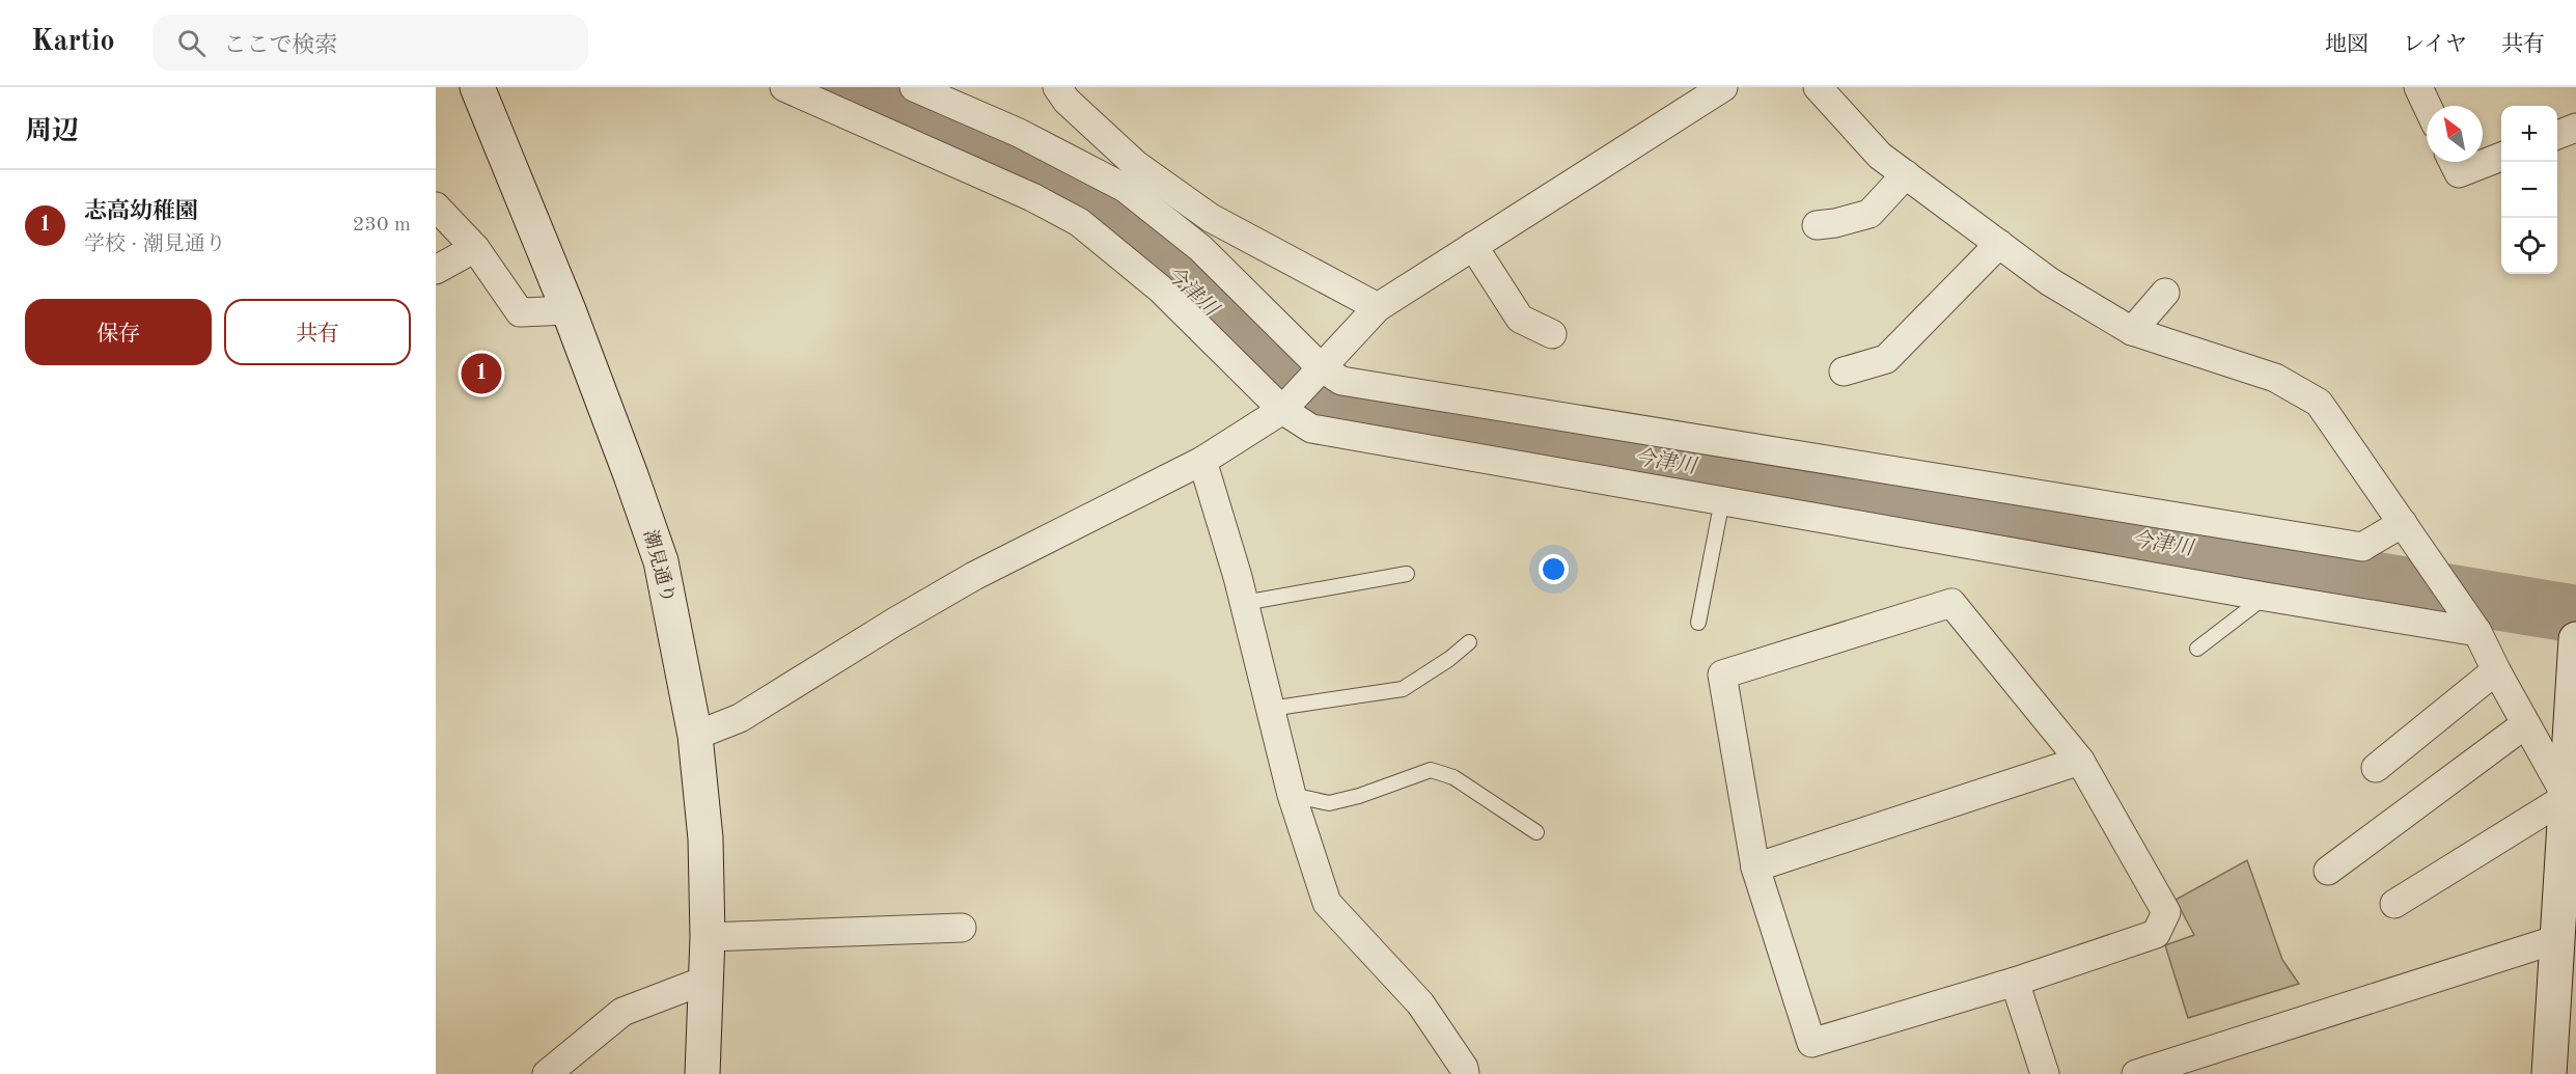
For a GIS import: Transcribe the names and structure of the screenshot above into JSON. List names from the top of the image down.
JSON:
{
  "streets": {
    "street": ["潮見通り"]
  },
  "water": ["今津川"],
  "north": "top left",
  "page": {
    "header": "Kartio",
    "search": "ここで検索",
    "nav": ["地図", "レイヤ", "共有"],
    "heading": "周辺",
    "map_buttons": ["+", "−"],
    "list": [
      {
        "mark": "1",
        "name": "志高幼稚園",
        "note": "学校 · 潮見通り",
        "value": "230 m"
      }
    ],
    "buttons": ["保存", "共有"],
    "pins": "1"
  }
}
